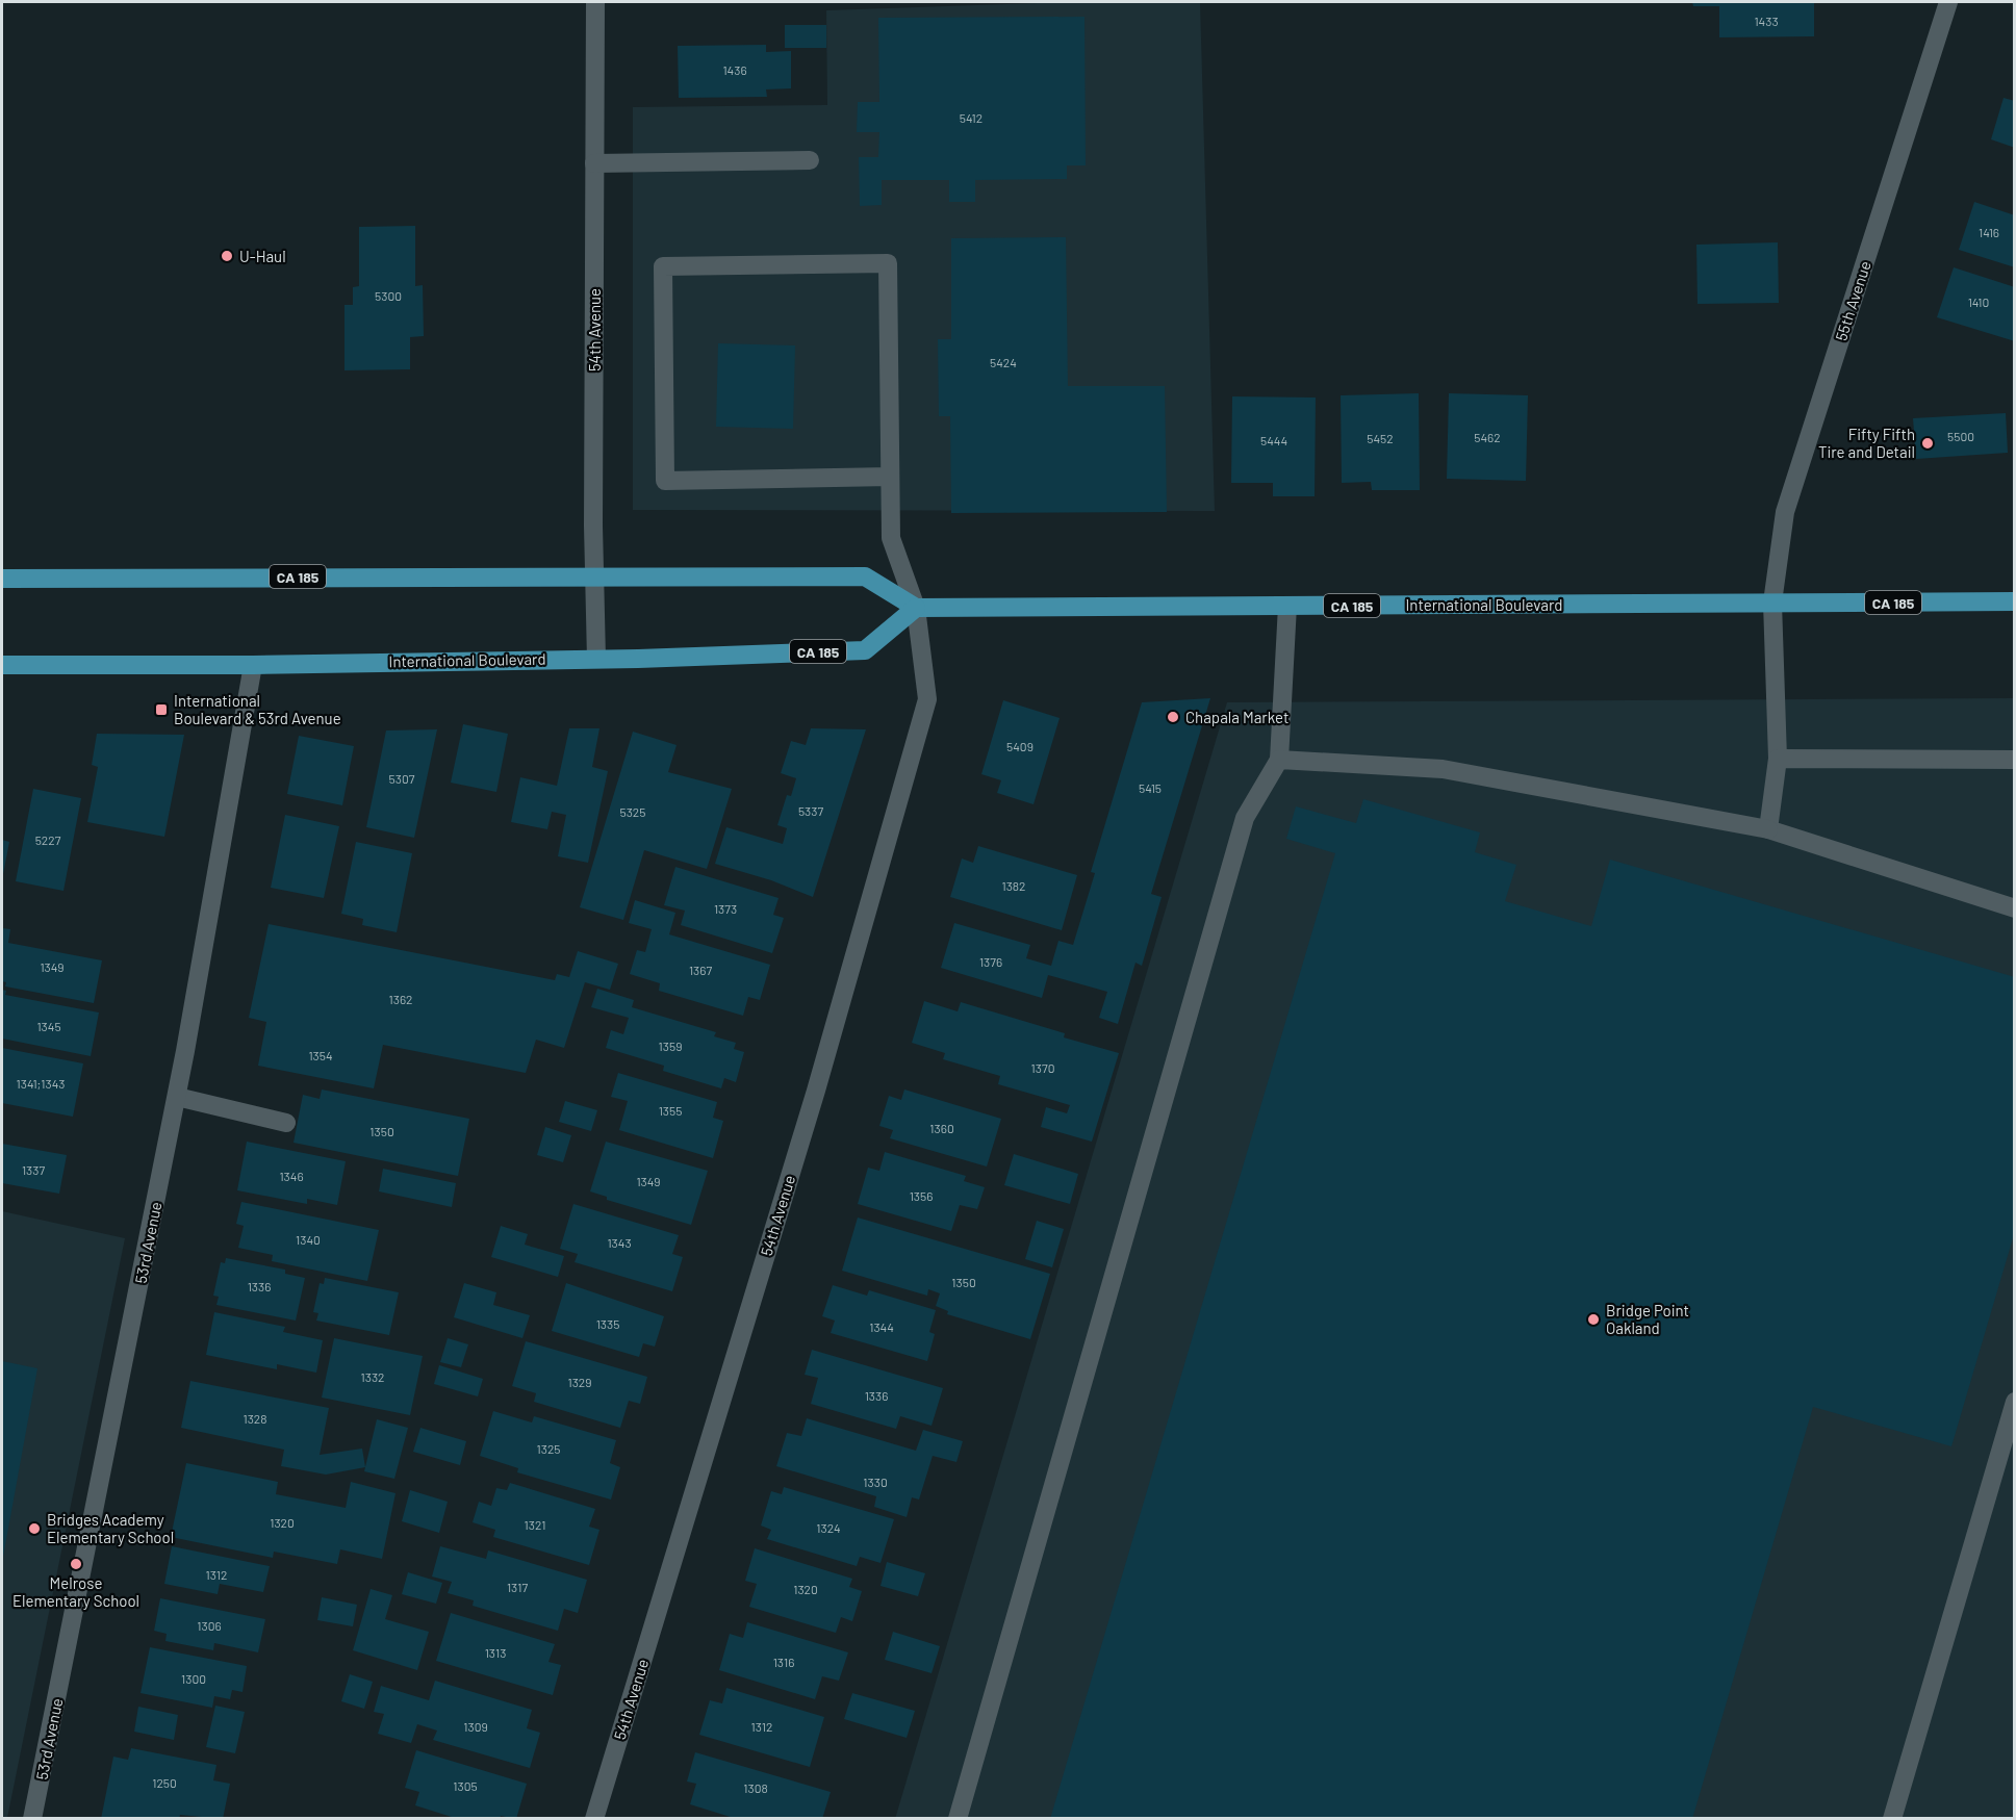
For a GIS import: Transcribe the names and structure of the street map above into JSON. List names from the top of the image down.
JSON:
{
  "streets": {
    "main road": ["CA 185", "International Boulevard"],
    "street": ["55th Avenue", "54th Avenue", "53rd Avenue"]
  },
  "crossings": [
    ["55th Avenue", "International Boulevard"],
    ["54th Avenue", "CA 185"],
    ["54th Avenue", "International Boulevard"],
    ["CA 185", "International Boulevard"],
    ["International Boulevard", "53rd Avenue"]
  ],
  "places": {
    "other": [
      "U-Haul",
      "Fifty Fifth Tire and Detail",
      "Chapala Market",
      "Bridge Point Oakland",
      "Bridges Academy Elementary School",
      "Melrose Elementary School"
    ],
    "transit": ["International Boulevard & 53rd Avenue"]
  },
  "house_numbers": [
    "1433",
    "1436",
    "5412",
    "1416",
    "5300",
    "1410",
    "5424",
    "5500",
    "5462",
    "5452",
    "5444",
    "5409",
    "5307",
    "5415",
    "5337",
    "5325",
    "5227",
    "1382",
    "1373",
    "1376",
    "1349",
    "1367",
    "1362",
    "1345",
    "1359",
    "1354",
    "1370",
    "1341;1343",
    "1355",
    "1360",
    "1350",
    "1337",
    "1346",
    "1349",
    "1356",
    "1340",
    "1343",
    "1350",
    "1336",
    "1335",
    "1344",
    "1332",
    "1329",
    "1336",
    "1328",
    "1325",
    "1330",
    "1320",
    "1321",
    "1324",
    "1312",
    "1317",
    "1320",
    "1306",
    "1313",
    "1316",
    "1300",
    "1309",
    "1312",
    "1250",
    "1305",
    "1308"
  ]
}
